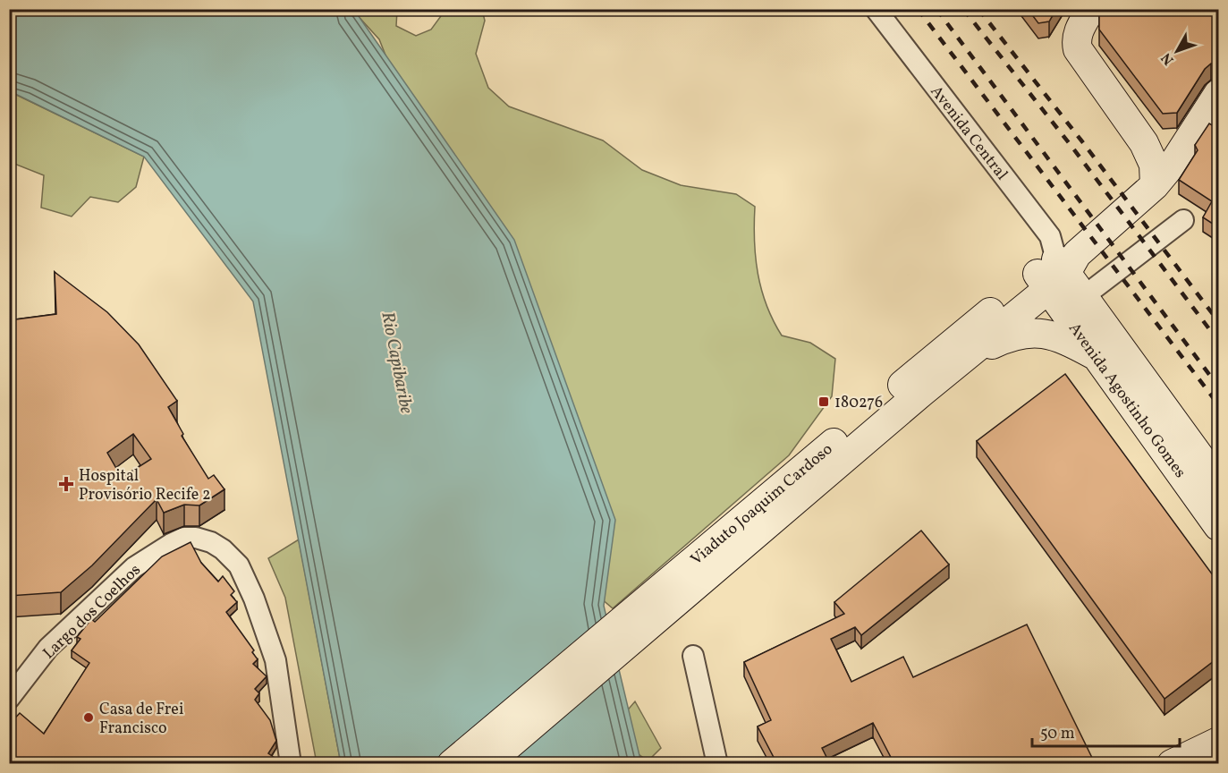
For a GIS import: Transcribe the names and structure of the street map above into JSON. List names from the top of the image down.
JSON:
{
  "streets": {
    "street": [
      "Avenida Central",
      "Avenida Agostinho Gomes",
      "Viaduto Joaquim Cardoso",
      "Largo dos Coelhos"
    ]
  },
  "crossings": [
    ["Avenida Central", "Avenida Agostinho Gomes"],
    ["Avenida Central", "Viaduto Joaquim Cardoso"],
    ["Avenida Agostinho Gomes", "Viaduto Joaquim Cardoso"]
  ],
  "water": ["Rio Capibaribe"],
  "places": {
    "transit": ["180276"],
    "health": ["Hospital Provisório Recife 2"],
    "other": ["Casa de Frei Francisco"]
  },
  "scale_bar": "50 m",
  "north": "bottom left"
}
